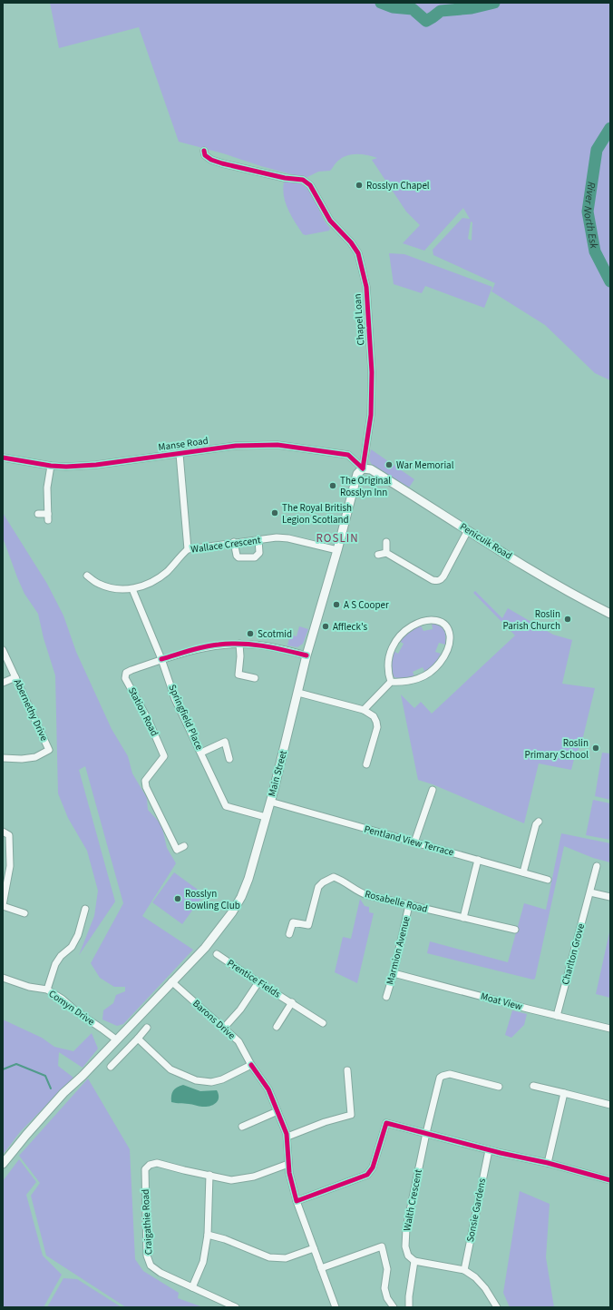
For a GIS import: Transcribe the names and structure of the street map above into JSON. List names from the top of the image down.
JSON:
{
  "streets": {
    "main road": ["Penicuik Road", "Main Street"],
    "street": [
      "Chapel Loan",
      "Manse Road",
      "Wallace Crescent",
      "Abernethy Drive",
      "Station Road",
      "Springfield Place",
      "Pentland View Terrace",
      "Rosabelle Road",
      "Marmion Avenue",
      "Charlton Grove",
      "Prentice Fields",
      "Moat View",
      "Comyn Drive",
      "Barons Drive",
      "Walth Crescent",
      "Sonsie Gardens",
      "Craigathie Road"
    ]
  },
  "crossings": [
    ["Chapel Loan", "Manse Road"],
    ["Chapel Loan", "Penicuik Road"],
    ["Chapel Loan", "Main Street"],
    ["Manse Road", "Penicuik Road"],
    ["Manse Road", "Wallace Crescent"],
    ["Manse Road", "Main Street"],
    ["Penicuik Road", "Main Street"],
    ["Wallace Crescent", "Springfield Place"],
    ["Wallace Crescent", "Main Street"],
    ["Station Road", "Springfield Place"],
    ["Station Road", "Main Street"],
    ["Springfield Place", "Main Street"],
    ["Main Street", "Pentland View Terrace"],
    ["Main Street", "Comyn Drive"],
    ["Main Street", "Barons Drive"],
    ["Rosabelle Road", "Marmion Avenue"],
    ["Marmion Avenue", "Moat View"],
    ["Charlton Grove", "Moat View"],
    ["Barons Drive", "Craigathie Road"]
  ],
  "districts": ["ROSLIN"],
  "water": ["River North Esk"],
  "places": [
    "Rosslyn Chapel",
    "War Memorial",
    "The Original Rosslyn Inn",
    "The Royal British Legion Scotland",
    "A S Cooper",
    "Roslin Parish Church",
    "Affleck's",
    "Scotmid",
    "Roslin Primary School",
    "Rosslyn Bowling Club"
  ]
}
